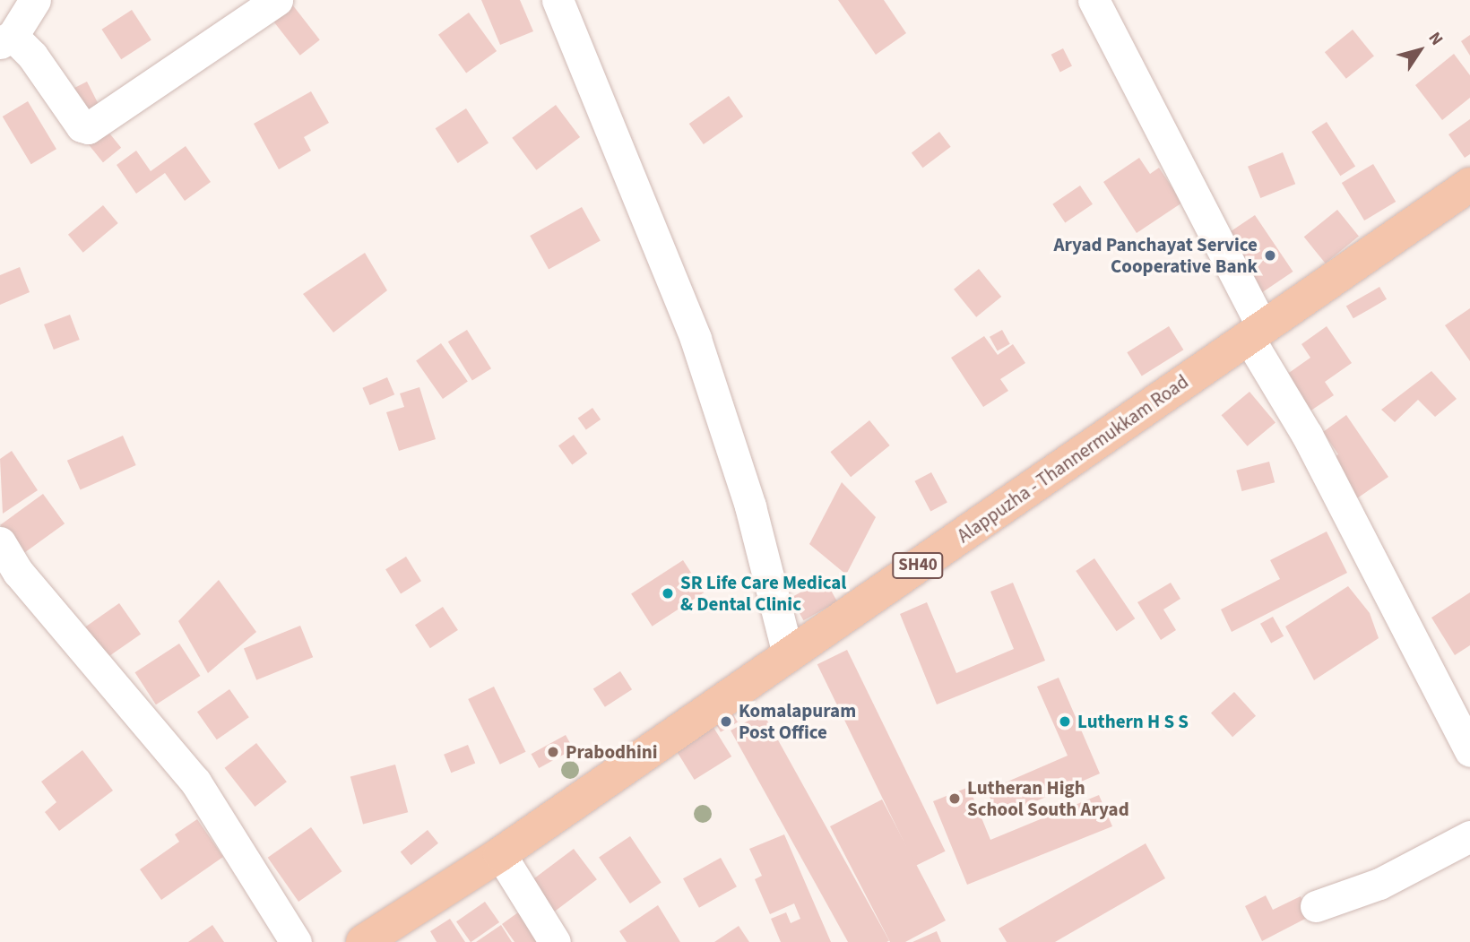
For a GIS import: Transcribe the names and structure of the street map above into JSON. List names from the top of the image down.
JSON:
{
  "streets": {
    "main road": ["Alappuzha - Thannermukkam Road", "SH40"]
  },
  "places": [
    "Aryad Panchayat Service Cooperative Bank",
    "SR Life Care Medical & Dental Clinic",
    "Komalapuram Post Office",
    "Luthern H S S",
    "Prabodhini",
    "Lutheran High School South Aryad"
  ],
  "north": "top right"
}
